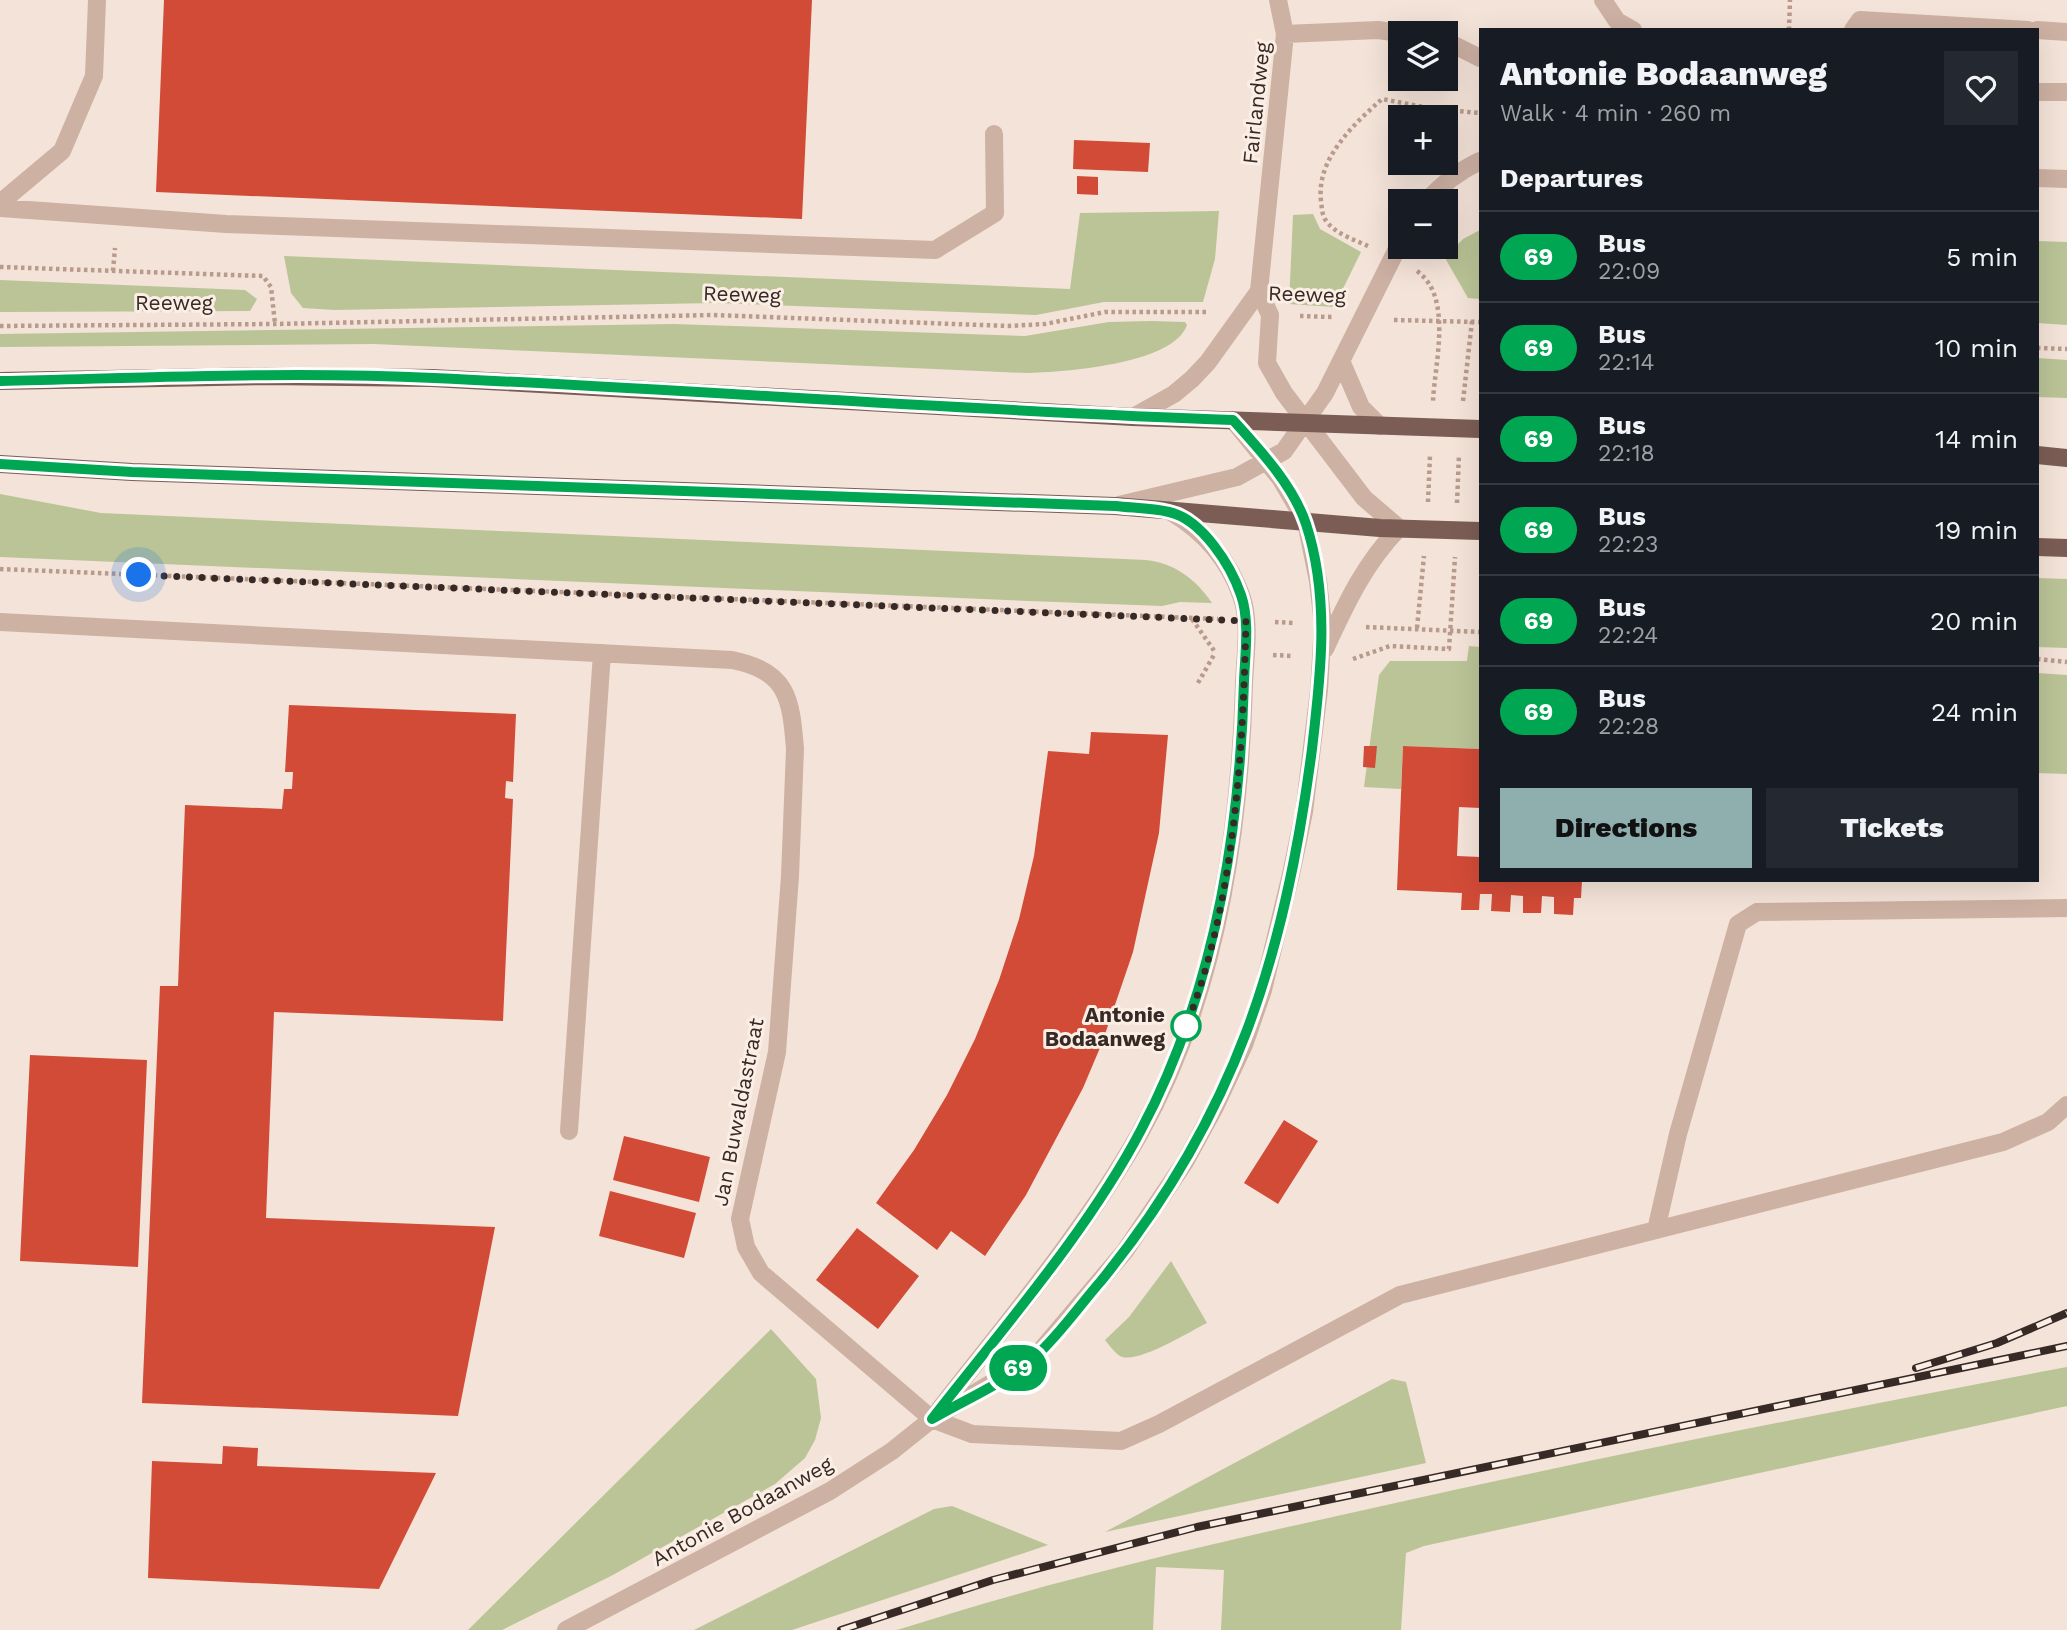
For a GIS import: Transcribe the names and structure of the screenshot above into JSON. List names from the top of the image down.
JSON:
{
  "streets": {
    "street": ["Fairlandweg", "Jan Buwaldastraat", "Antonie Bodaanweg"],
    "path": ["Reeweg"]
  },
  "crossings": [
    ["Jan Buwaldastraat", "Antonie Bodaanweg"]
  ],
  "places": ["Antonie Bodaanweg"],
  "lines": ["bus line 69"],
  "page": {
    "on_map": "69",
    "map_buttons": ["+", "−"],
    "heading": [
      ["Antonie Bodaanweg", "Walk · 4 min · 260 m"],
      "Departures"
    ],
    "list": [
      {
        "mark": "69",
        "name": "Bus",
        "note": "22:09",
        "value": "5 min"
      },
      {
        "mark": "69",
        "name": "Bus",
        "note": "22:14",
        "value": "10 min"
      },
      {
        "mark": "69",
        "name": "Bus",
        "note": "22:18",
        "value": "14 min"
      },
      {
        "mark": "69",
        "name": "Bus",
        "note": "22:23",
        "value": "19 min"
      },
      {
        "mark": "69",
        "name": "Bus",
        "note": "22:24",
        "value": "20 min"
      },
      {
        "mark": "69",
        "name": "Bus",
        "note": "22:28",
        "value": "24 min"
      }
    ],
    "buttons": ["Directions", "Tickets"]
  }
}
